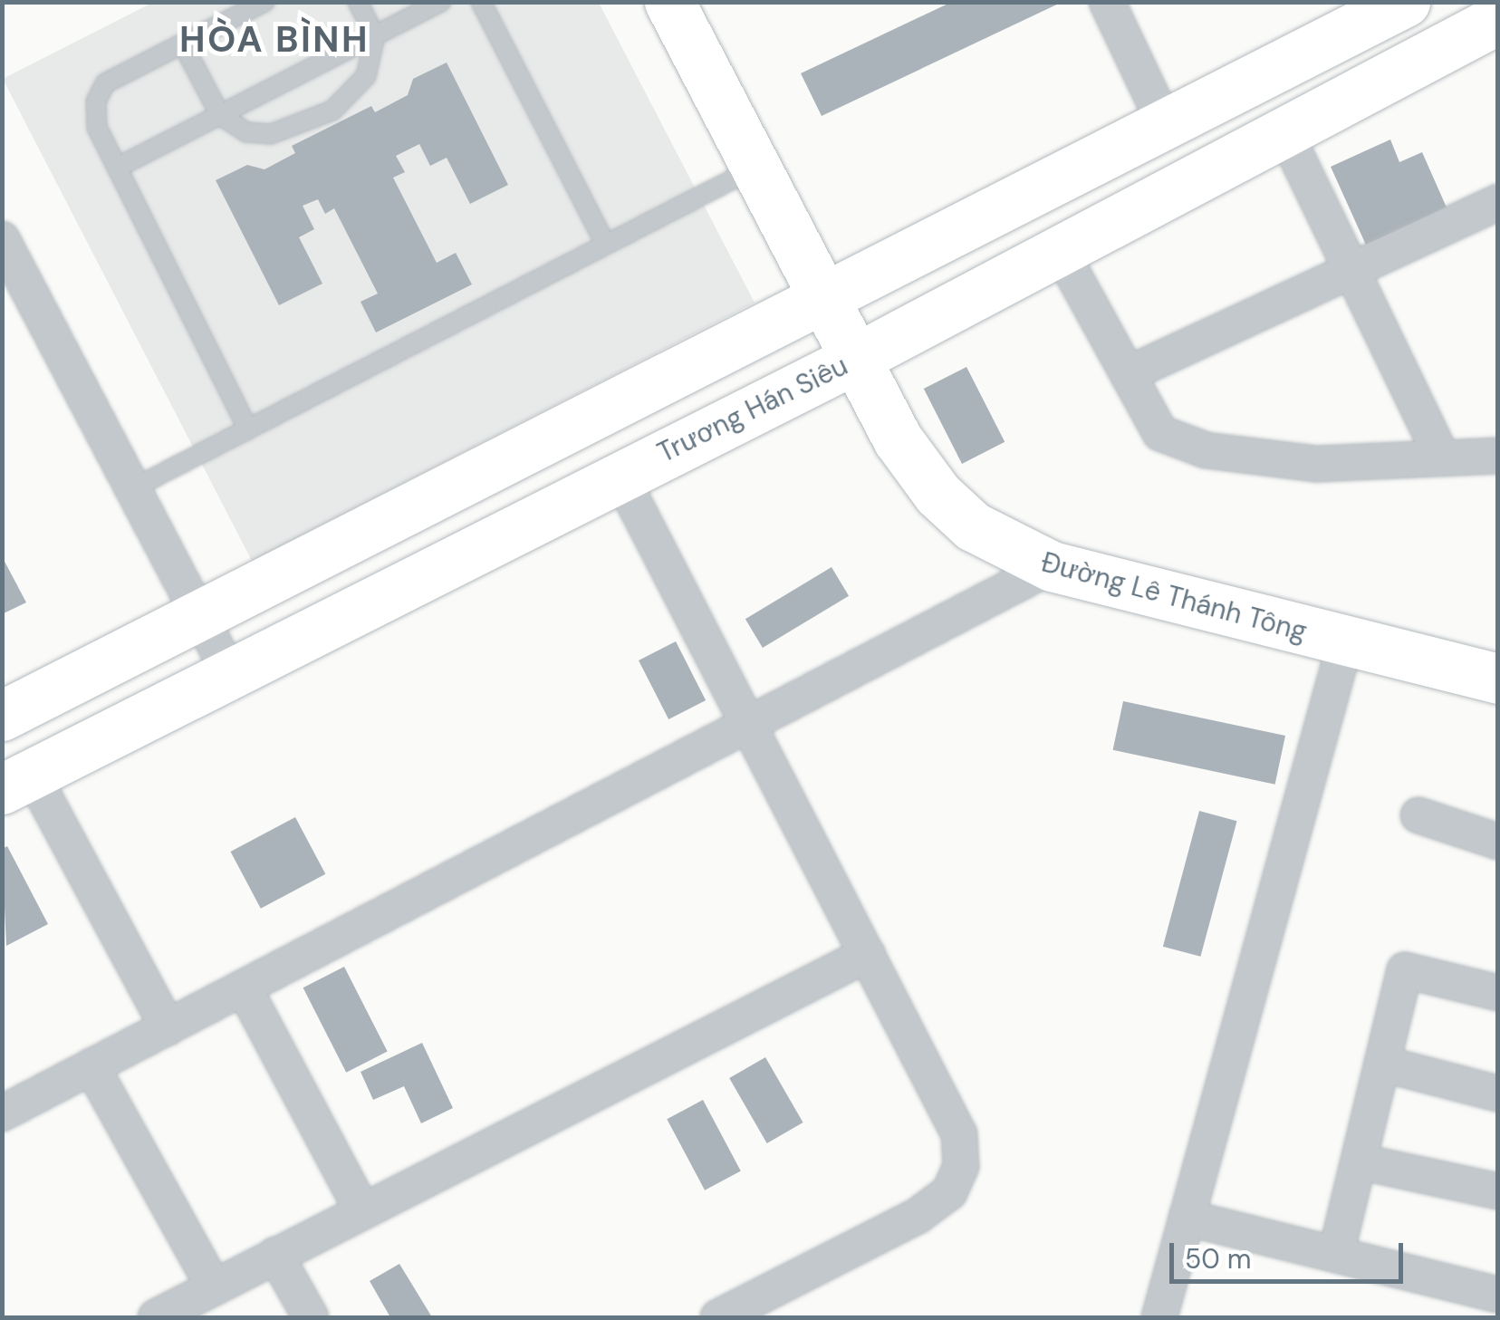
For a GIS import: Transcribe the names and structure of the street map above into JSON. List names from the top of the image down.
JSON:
{
  "streets": {
    "main road": ["Trương Hán Siêu", "Đường Lê Thánh Tông"]
  },
  "crossings": [
    ["Trương Hán Siêu", "Đường Lê Thánh Tông"]
  ],
  "districts": ["HÒA BÌNH"],
  "scale_bar": "50 m"
}
